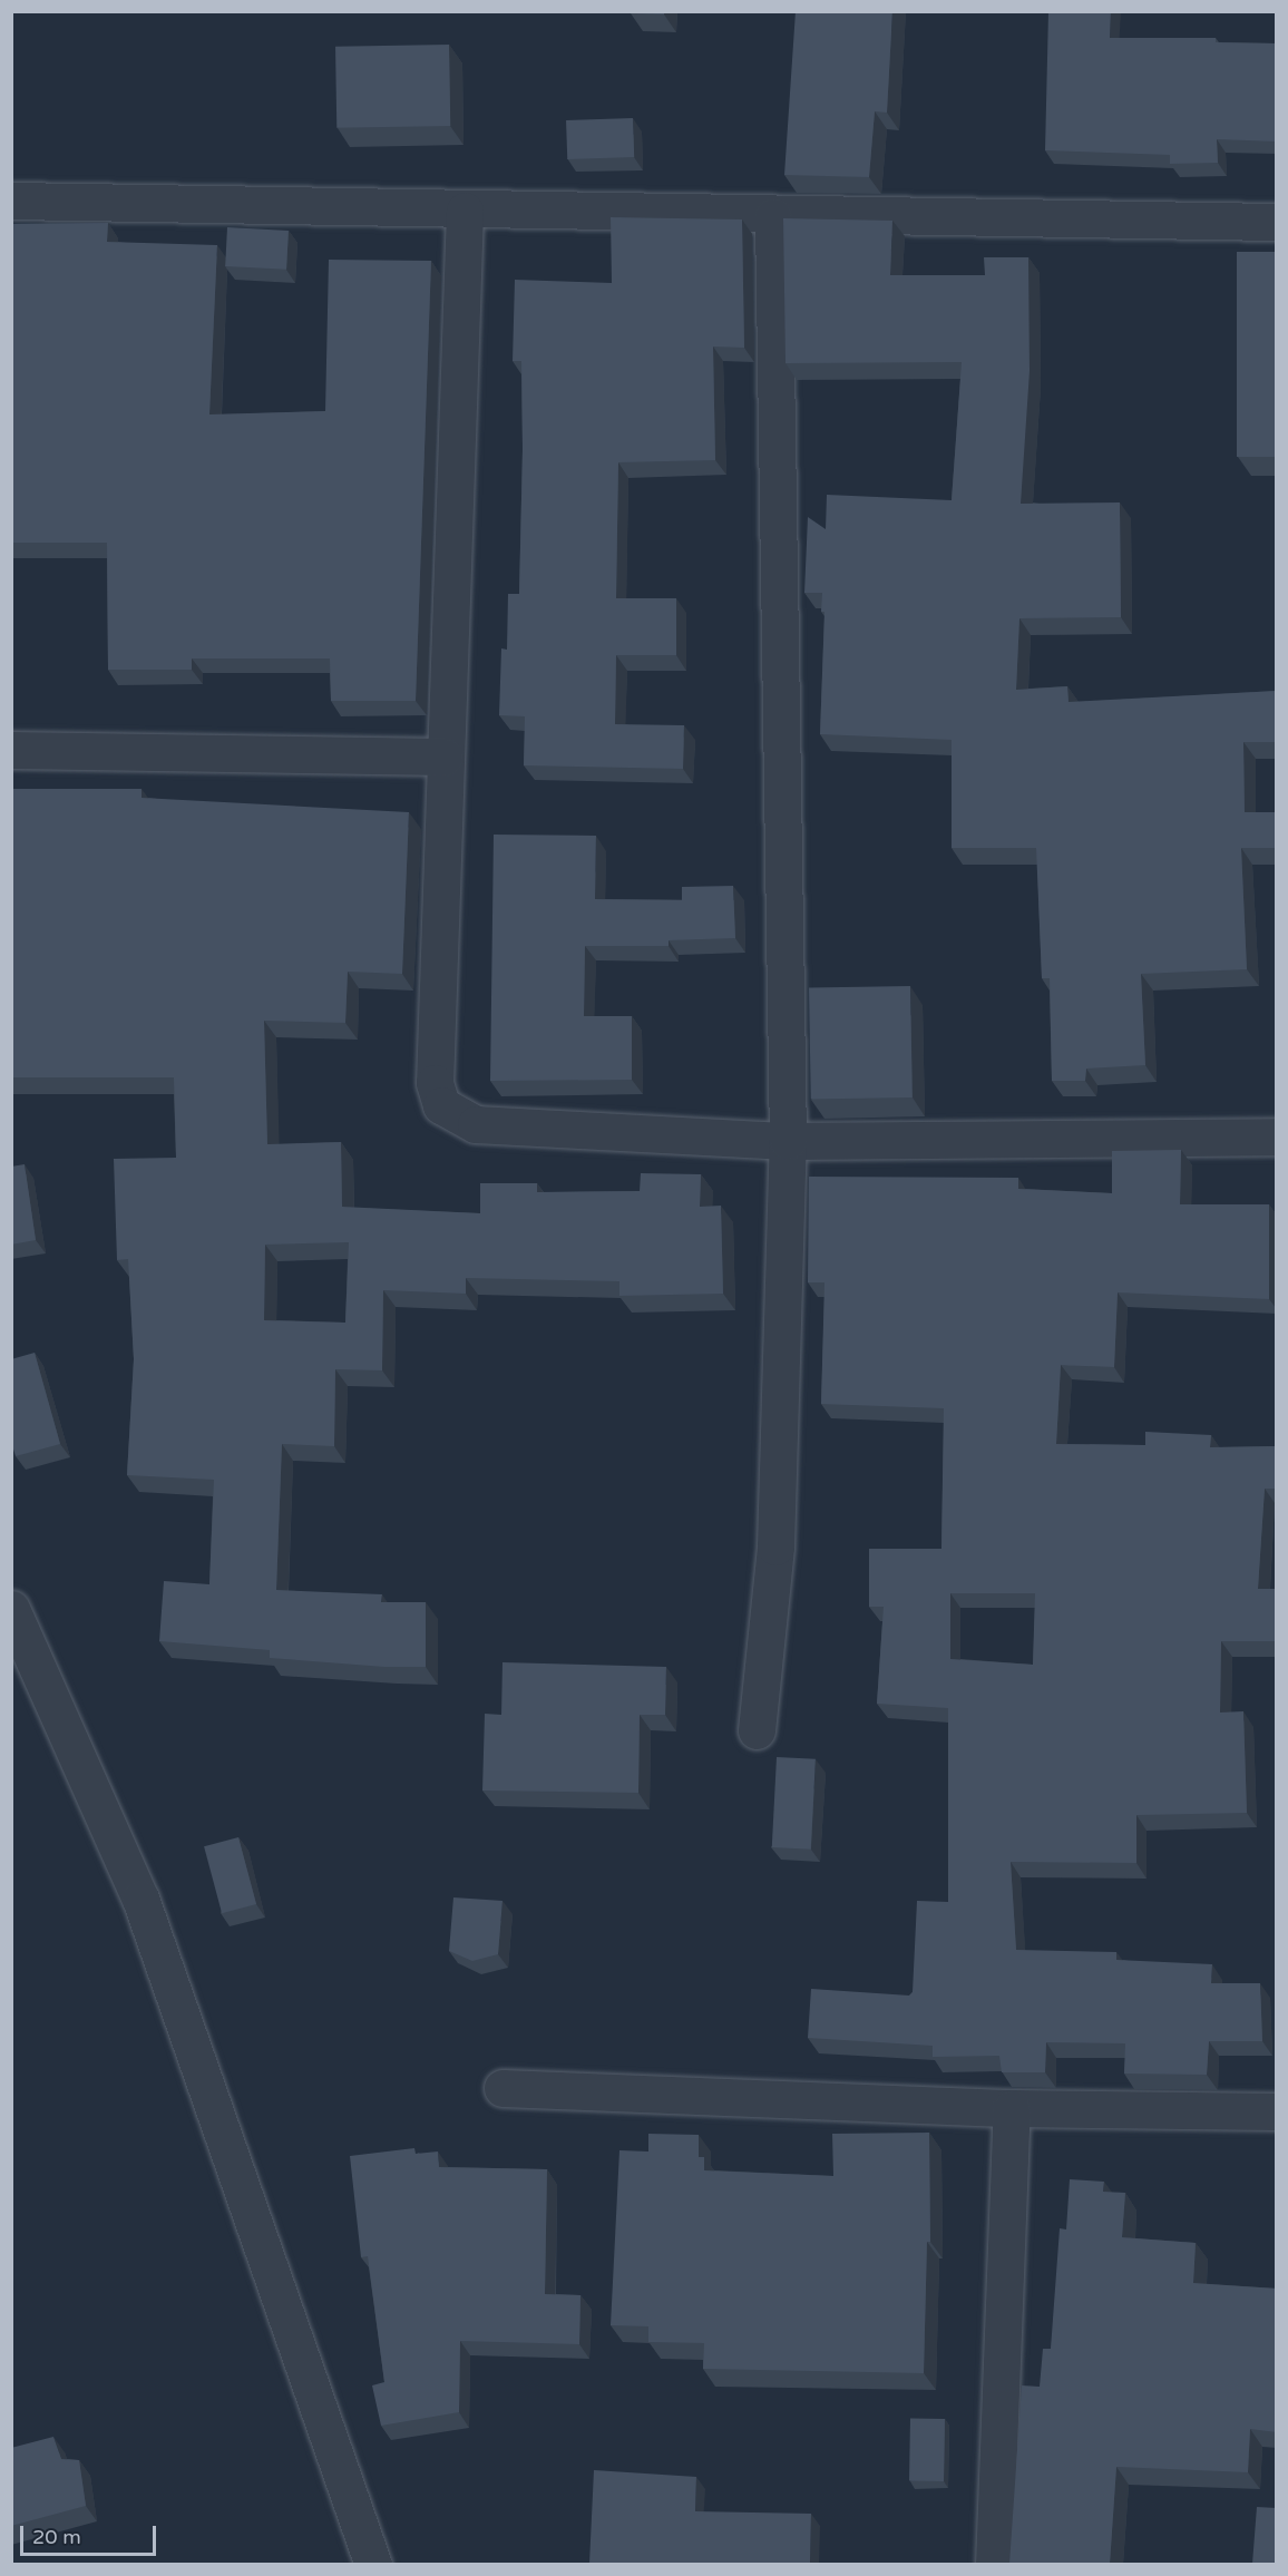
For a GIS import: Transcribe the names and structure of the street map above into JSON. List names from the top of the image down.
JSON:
{
  "scale_bar": "20 m"
}
